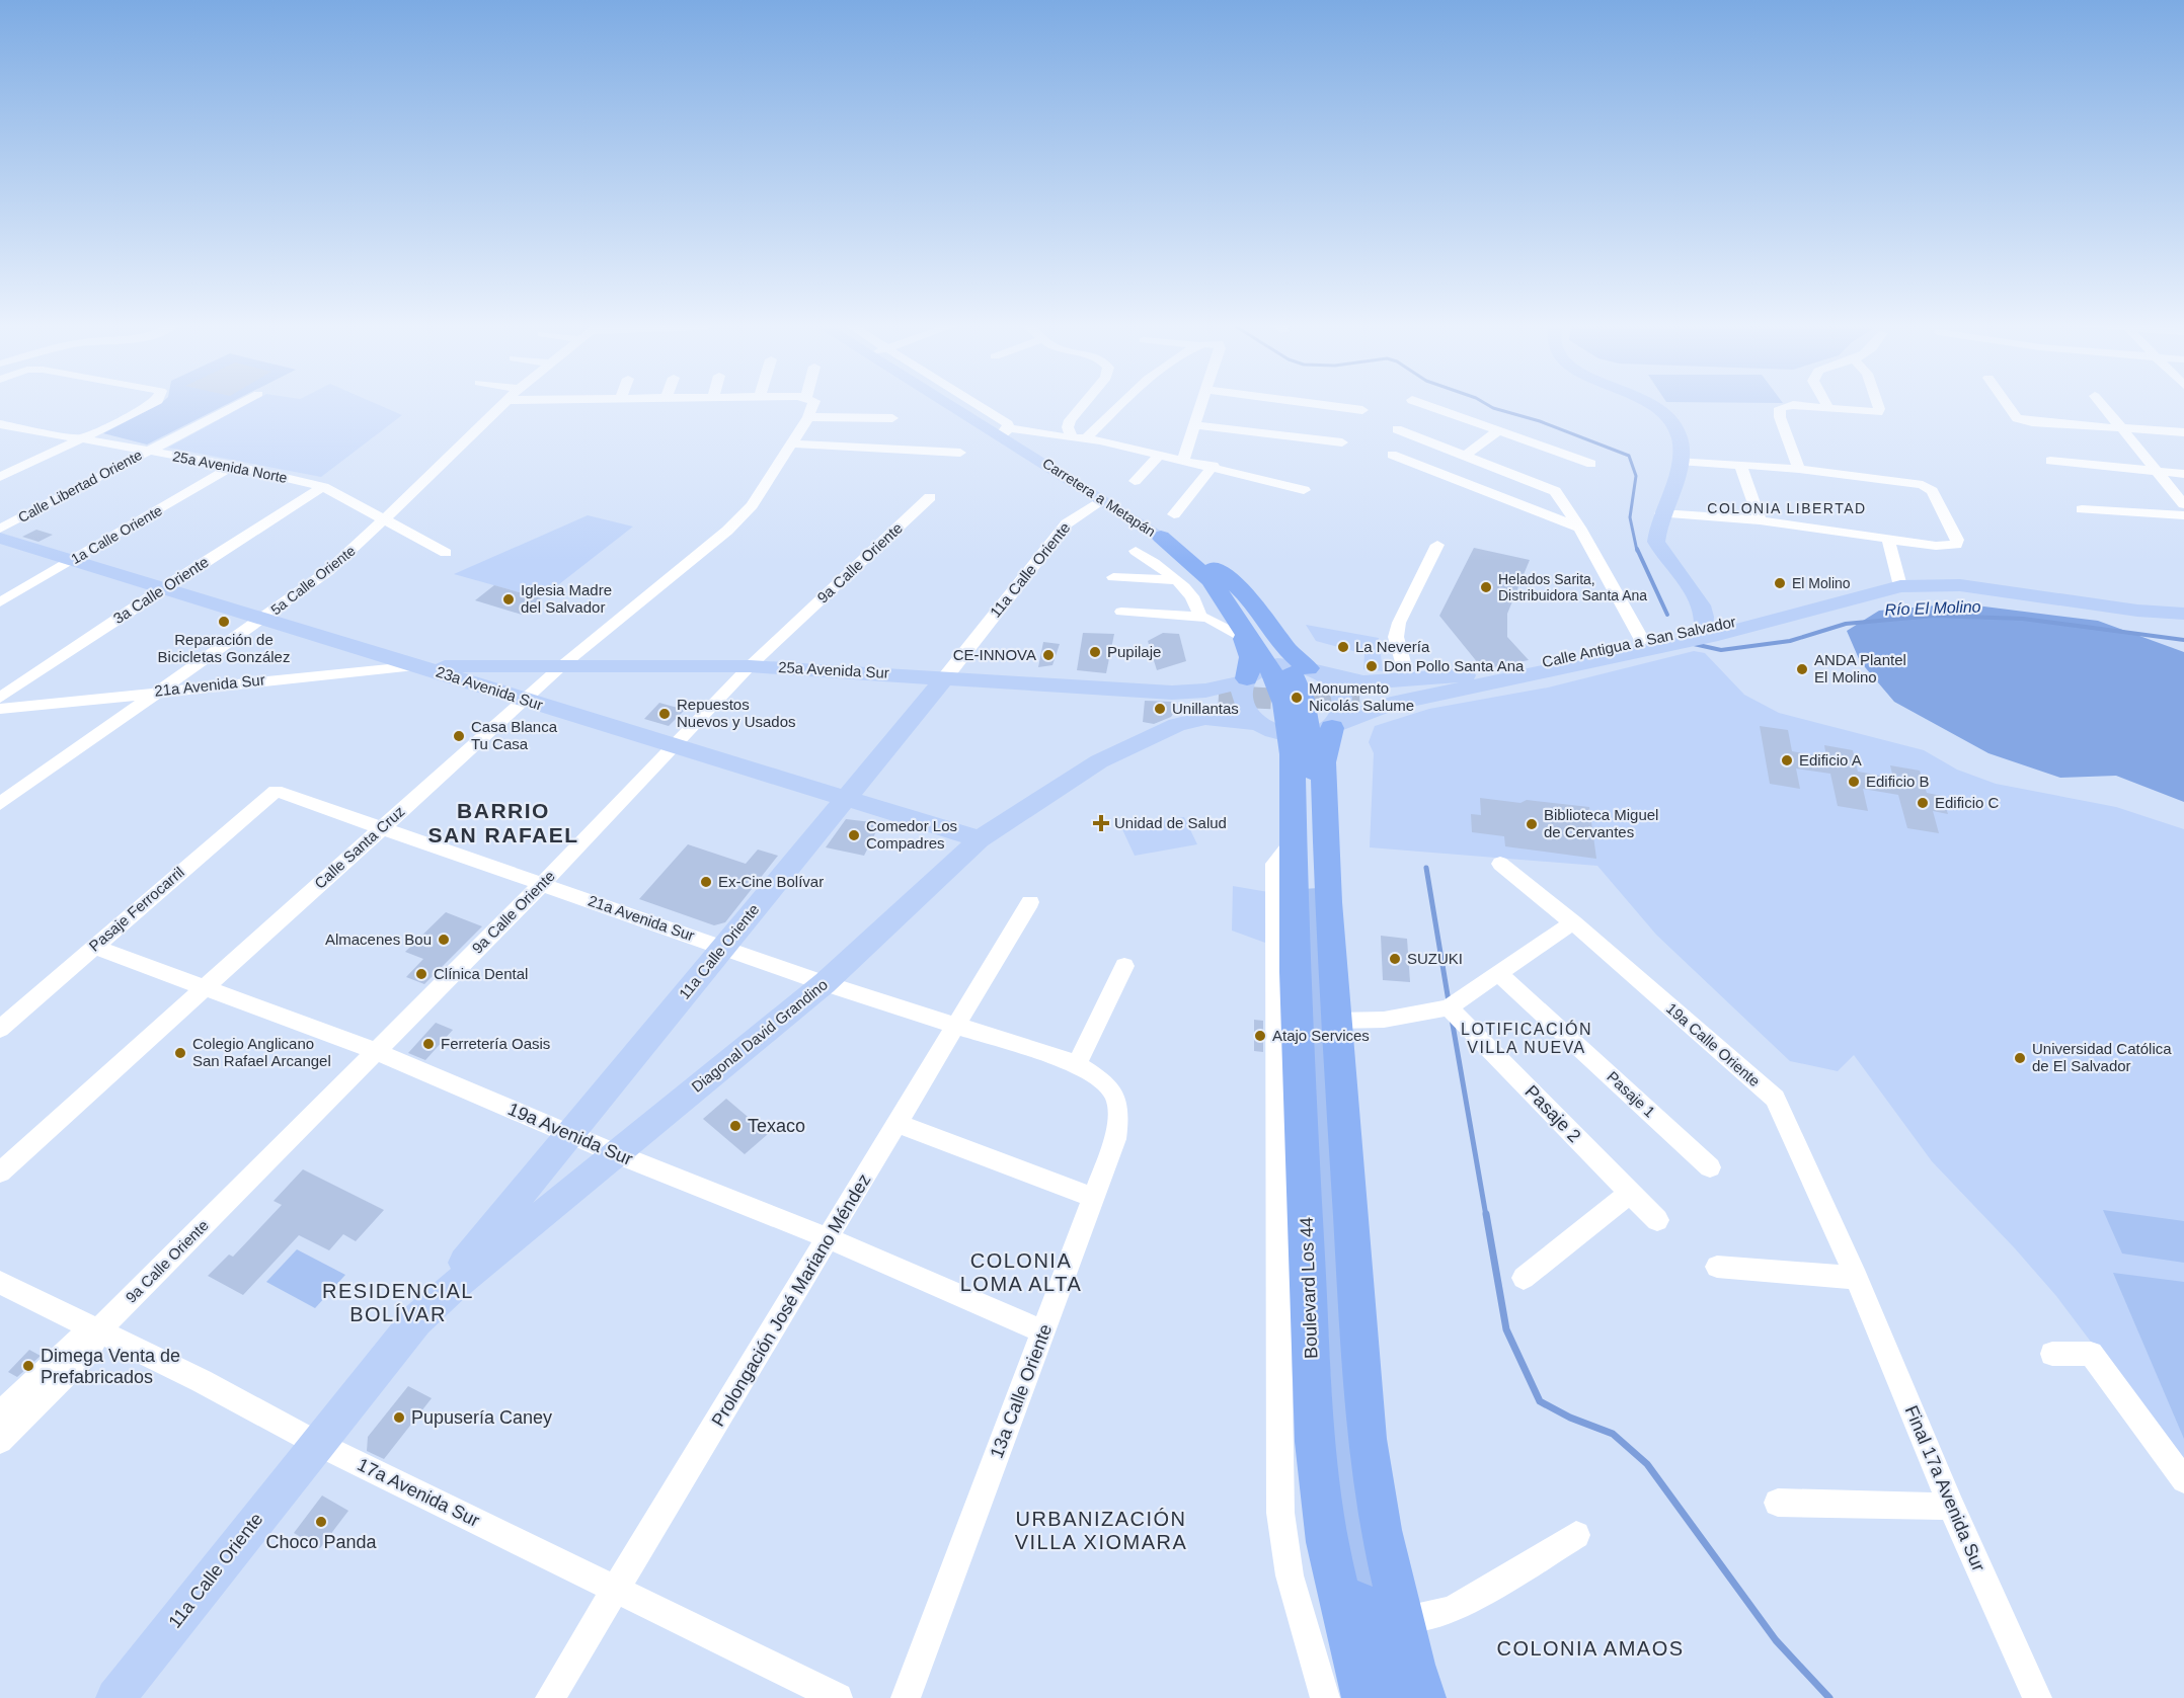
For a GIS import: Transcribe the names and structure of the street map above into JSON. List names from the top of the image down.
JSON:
{
  "streets": {
    "highway": ["Boulevard Los 44"],
    "main road": [
      "Carretera a Metapán",
      "11a Calle Oriente",
      "Calle Antigua a San Salvador",
      "25a Avenida Sur",
      "23a Avenida Sur",
      "Diagonal David Grandino"
    ],
    "street": [
      "25a Avenida Norte",
      "Calle Libertad Oriente",
      "1a Calle Oriente",
      "9a Calle Oriente",
      "5a Calle Oriente",
      "3a Calle Oriente",
      "21a Avenida Sur",
      "Calle Santa Cruz",
      "Pasaje Ferrocarril",
      "19a Calle Oriente",
      "Pasaje 1",
      "Pasaje 2",
      "19a Avenida Sur",
      "Prolongación José Mariano Méndez",
      "13a Calle Oriente",
      "Final 17a Avenida Sur",
      "17a Avenida Sur"
    ]
  },
  "crossings": [
    ["25a Avenida Norte", "Calle Libertad Oriente"],
    ["25a Avenida Norte", "1a Calle Oriente"],
    ["25a Avenida Norte", "5a Calle Oriente"],
    ["25a Avenida Norte", "3a Calle Oriente"],
    ["Carretera a Metapán", "11a Calle Oriente"],
    ["1a Calle Oriente", "23a Avenida Sur"],
    ["9a Calle Oriente", "25a Avenida Sur"],
    ["9a Calle Oriente", "21a Avenida Sur"],
    ["9a Calle Oriente", "23a Avenida Sur"],
    ["9a Calle Oriente", "19a Avenida Sur"],
    ["9a Calle Oriente", "17a Avenida Sur"],
    ["11a Calle Oriente", "25a Avenida Sur"],
    ["11a Calle Oriente", "21a Avenida Sur"],
    ["11a Calle Oriente", "23a Avenida Sur"],
    ["11a Calle Oriente", "Diagonal David Grandino"],
    ["11a Calle Oriente", "19a Avenida Sur"],
    ["11a Calle Oriente", "17a Avenida Sur"],
    ["5a Calle Oriente", "21a Avenida Sur"],
    ["5a Calle Oriente", "23a Avenida Sur"],
    ["3a Calle Oriente", "23a Avenida Sur"],
    ["Calle Antigua a San Salvador", "25a Avenida Sur"],
    ["Calle Antigua a San Salvador", "Diagonal David Grandino"],
    ["25a Avenida Sur", "21a Avenida Sur"],
    ["25a Avenida Sur", "23a Avenida Sur"],
    ["25a Avenida Sur", "Calle Santa Cruz"],
    ["25a Avenida Sur", "Diagonal David Grandino"],
    ["21a Avenida Sur", "23a Avenida Sur"],
    ["21a Avenida Sur", "Calle Santa Cruz"],
    ["21a Avenida Sur", "Pasaje Ferrocarril"],
    ["21a Avenida Sur", "Diagonal David Grandino"],
    ["21a Avenida Sur", "Prolongación José Mariano Méndez"],
    ["21a Avenida Sur", "13a Calle Oriente"],
    ["23a Avenida Sur", "Calle Santa Cruz"],
    ["23a Avenida Sur", "Diagonal David Grandino"],
    ["Calle Santa Cruz", "19a Avenida Sur"],
    ["Pasaje Ferrocarril", "19a Avenida Sur"],
    ["Diagonal David Grandino", "19a Avenida Sur"],
    ["Diagonal David Grandino", "17a Avenida Sur"],
    ["19a Calle Oriente", "Final 17a Avenida Sur"],
    ["19a Avenida Sur", "Prolongación José Mariano Méndez"],
    ["19a Avenida Sur", "13a Calle Oriente"],
    ["Prolongación José Mariano Méndez", "17a Avenida Sur"]
  ],
  "districts": [
    "COLONIA LIBERTAD",
    "BARRIO SAN RAFAEL",
    "LOTIFICACIÓN VILLA NUEVA",
    "COLONIA LOMA ALTA",
    "RESIDENCIAL BOLÍVAR",
    "URBANIZACIÓN VILLA XIOMARA",
    "COLONIA AMAOS"
  ],
  "water": ["Río El Molino"],
  "places": {
    "other": [
      "El Molino",
      "Helados Sarita, Distribuidora Santa Ana",
      "Iglesia Madre del Salvador",
      "Reparación de Bicicletas González",
      "La Nevería",
      "Pupilaje",
      "CE-INNOVA",
      "Don Pollo Santa Ana",
      "ANDA Plantel El Molino",
      "Monumento Nicolás Salume",
      "Unillantas",
      "Repuestos Nuevos y Usados",
      "Casa Blanca Tu Casa",
      "Edificio A",
      "Edificio B",
      "Edificio C",
      "Biblioteca Miguel de Cervantes",
      "Comedor Los Compadres",
      "Ex-Cine Bolívar",
      "Almacenes Bou",
      "SUZUKI",
      "Clínica Dental",
      "Atajo Services",
      "Ferretería Oasis",
      "Colegio Anglicano San Rafael Arcangel",
      "Universidad Católica de El Salvador",
      "Texaco",
      "Dimega Venta de Prefabricados",
      "Pupusería Caney",
      "Choco Panda"
    ],
    "health": ["Unidad de Salud"]
  }
}
